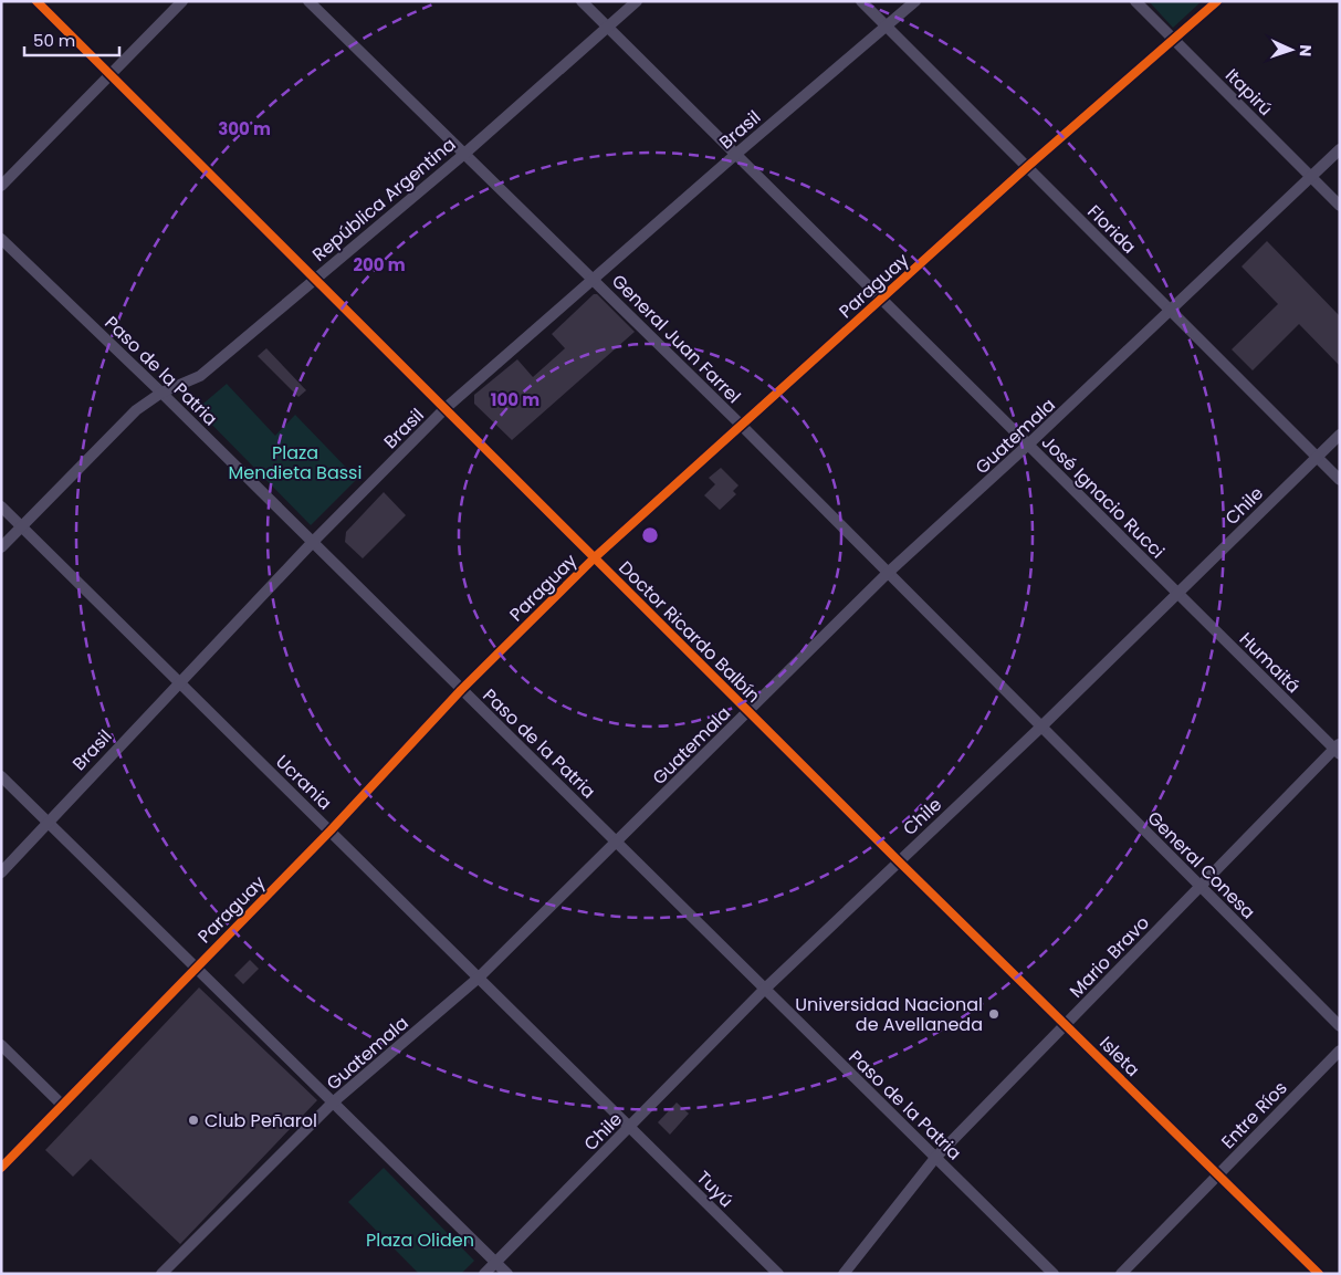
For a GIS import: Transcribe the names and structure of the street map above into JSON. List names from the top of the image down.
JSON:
{
  "streets": {
    "street": [
      "Itapirú",
      "Brasil",
      "República Argentina",
      "Florida",
      "Paraguay",
      "General Juan Farrel",
      "Paso de la Patria",
      "Guatemala",
      "José Ignacio Rucci",
      "Chile",
      "Doctor Ricardo Balbín",
      "Humaitá",
      "Ucrania",
      "General Conesa",
      "Mario Bravo",
      "Isleta",
      "Entre Ríos",
      "Tuyú"
    ]
  },
  "crossings": [
    ["Itapirú", "Paraguay"],
    ["Itapirú", "Guatemala"],
    ["Brasil", "Florida"],
    ["Brasil", "General Juan Farrel"],
    ["Brasil", "Paso de la Patria"],
    ["Brasil", "José Ignacio Rucci"],
    ["Brasil", "Doctor Ricardo Balbín"],
    ["Brasil", "Ucrania"],
    ["República Argentina", "General Juan Farrel"],
    ["República Argentina", "Paso de la Patria"],
    ["República Argentina", "José Ignacio Rucci"],
    ["República Argentina", "Doctor Ricardo Balbín"],
    ["República Argentina", "Ucrania"],
    ["Florida", "Paraguay"],
    ["Florida", "Guatemala"],
    ["Florida", "Chile"],
    ["Paraguay", "General Juan Farrel"],
    ["Paraguay", "Paso de la Patria"],
    ["Paraguay", "José Ignacio Rucci"],
    ["Paraguay", "Doctor Ricardo Balbín"],
    ["Paraguay", "Ucrania"],
    ["General Juan Farrel", "Guatemala"],
    ["General Juan Farrel", "Chile"],
    ["General Juan Farrel", "General Conesa"],
    ["Paso de la Patria", "Guatemala"],
    ["Paso de la Patria", "Chile"],
    ["Paso de la Patria", "Mario Bravo"],
    ["Guatemala", "José Ignacio Rucci"],
    ["Guatemala", "Doctor Ricardo Balbín"],
    ["Guatemala", "Ucrania"],
    ["José Ignacio Rucci", "Chile"],
    ["José Ignacio Rucci", "Humaitá"],
    ["Chile", "Doctor Ricardo Balbín"],
    ["Chile", "Humaitá"],
    ["Chile", "Ucrania"],
    ["Chile", "General Conesa"],
    ["Chile", "Isleta"],
    ["Chile", "Tuyú"],
    ["Doctor Ricardo Balbín", "Isleta"],
    ["Humaitá", "Mario Bravo"],
    ["Ucrania", "Tuyú"],
    ["General Conesa", "Mario Bravo"],
    ["Mario Bravo", "Isleta"],
    ["Isleta", "Entre Ríos"]
  ],
  "parks": ["Plaza Mendieta Bassi", "Plaza Oliden"],
  "places": ["Universidad Nacional de Avellaneda", "Club Peñarol"],
  "scale_bar": "50 m",
  "north": "right",
  "rings": ["300 m", "200 m", "100 m"]
}
